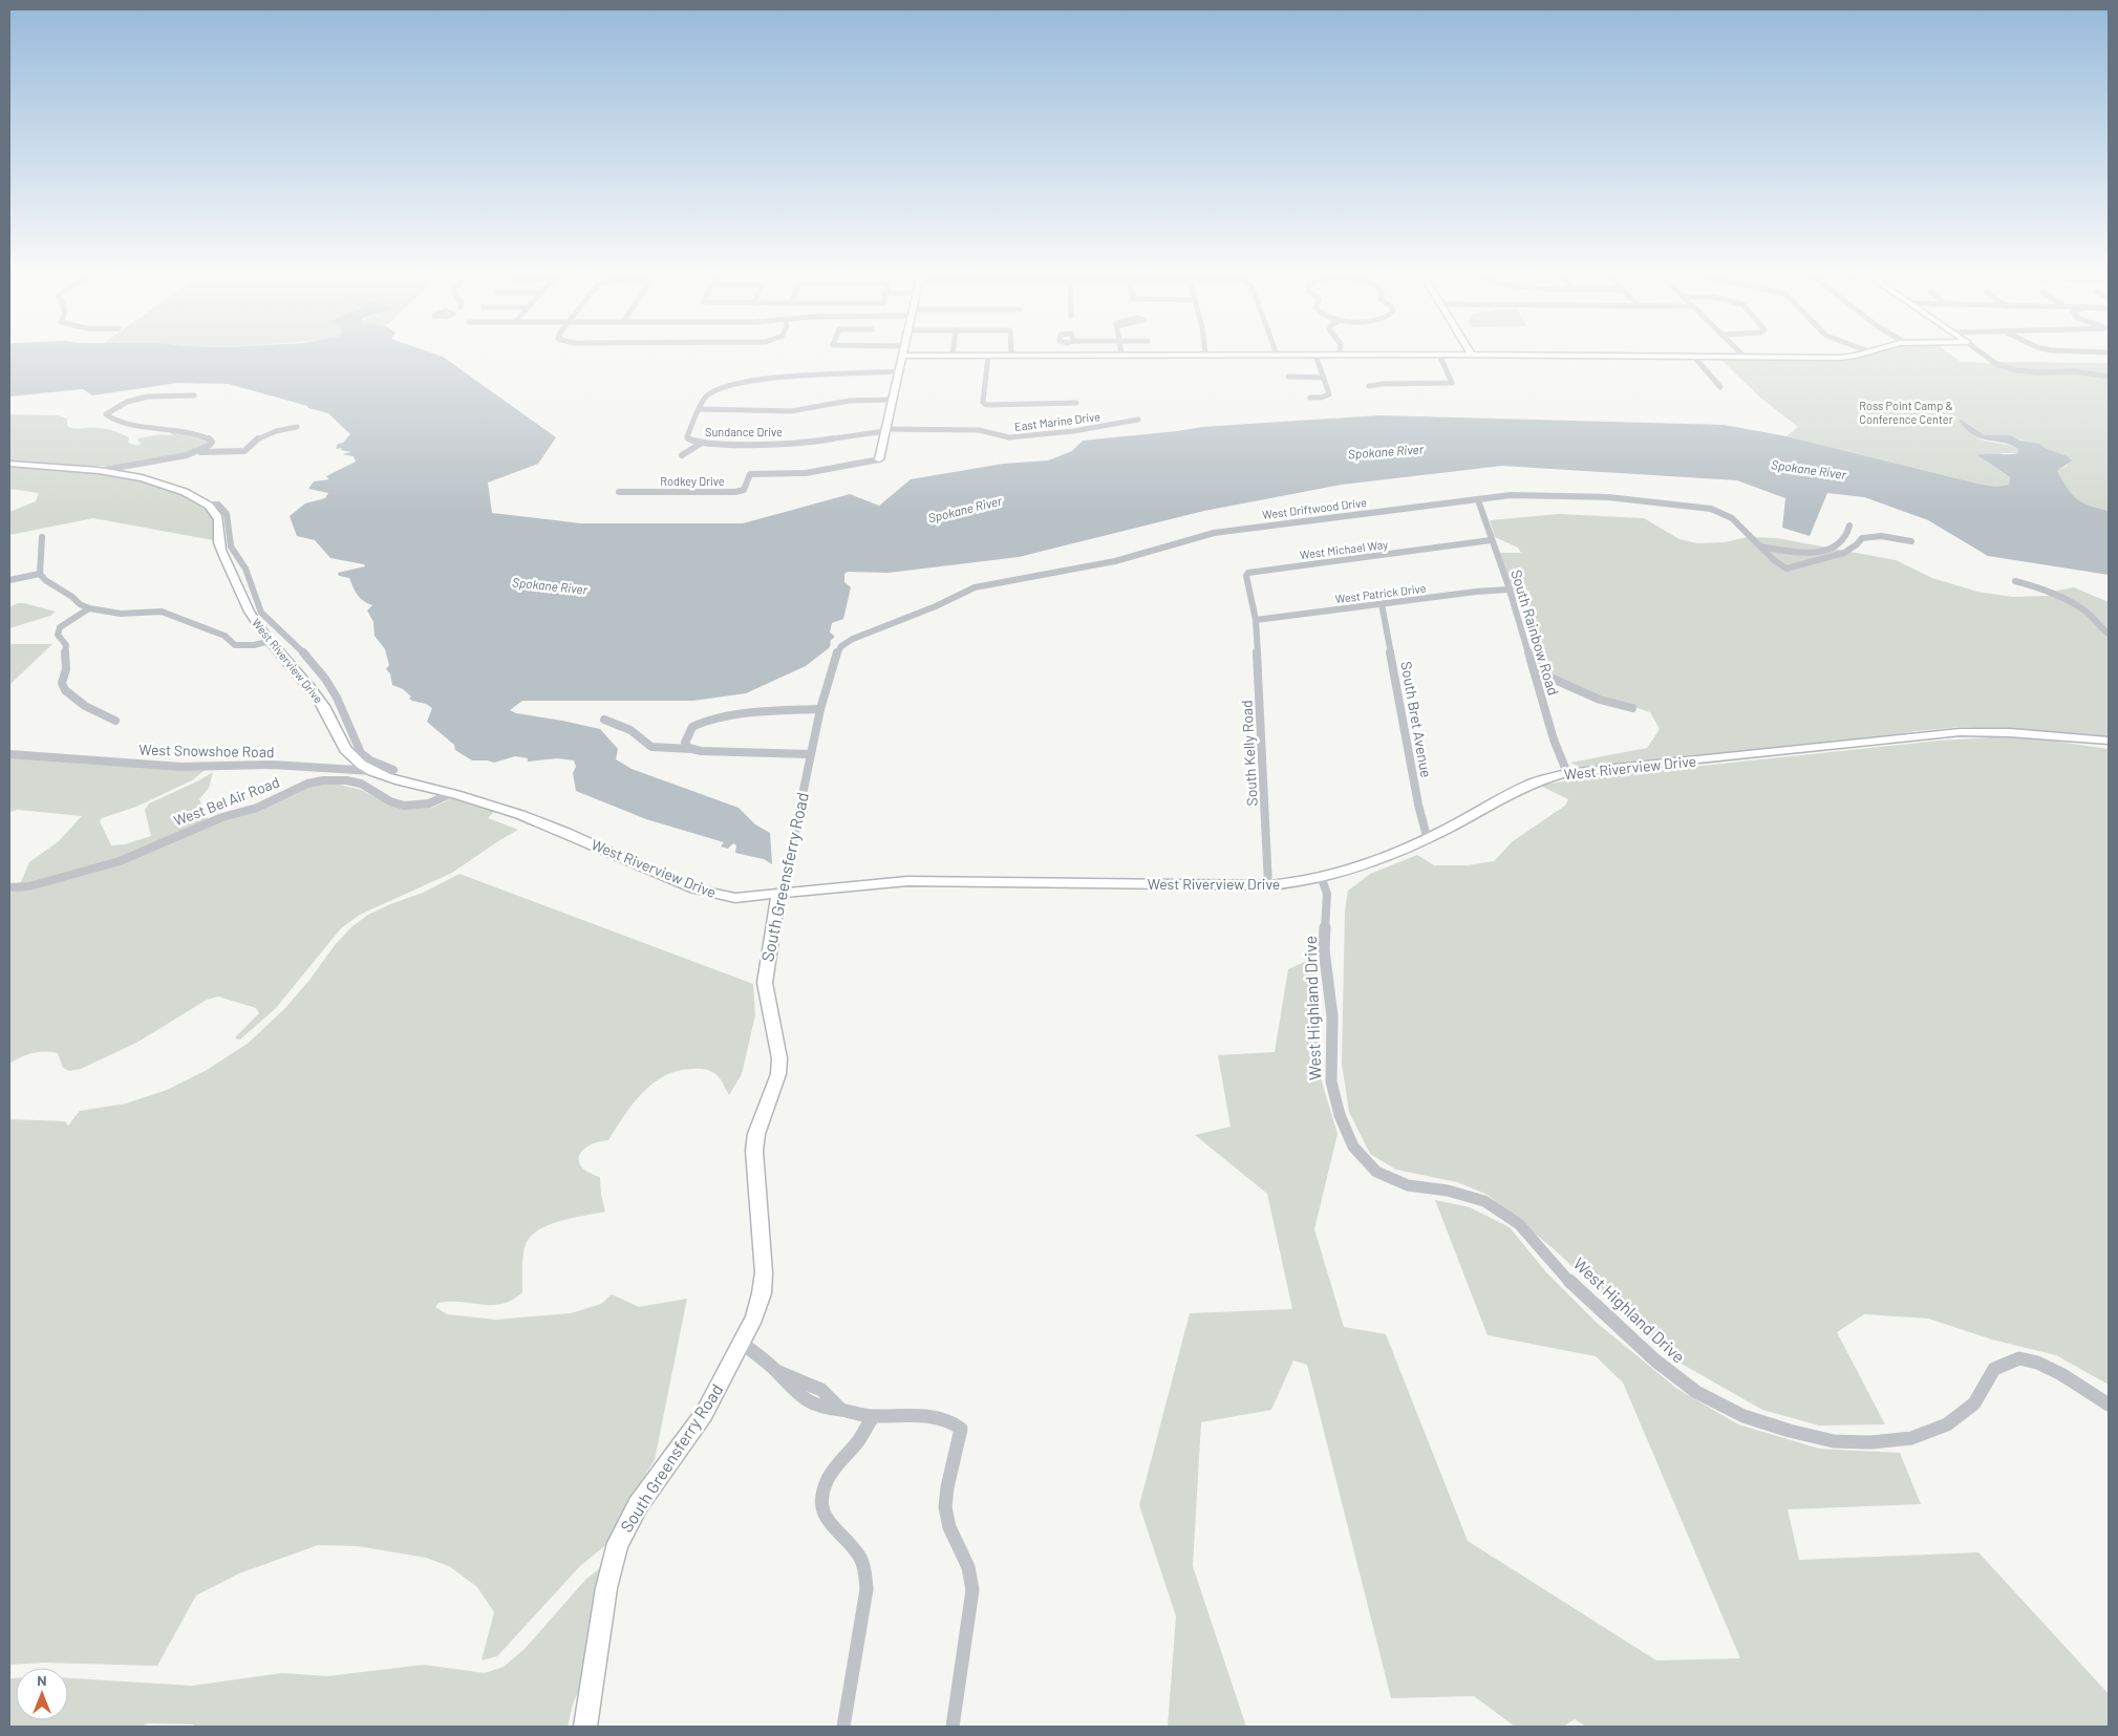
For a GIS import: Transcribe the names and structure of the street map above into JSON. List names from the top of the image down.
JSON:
{
  "streets": {
    "street": [
      "East Marine Drive",
      "Sundance Drive",
      "Rodkey Drive",
      "West Driftwood Drive",
      "West Michael Way",
      "West Patrick Drive",
      "South Rainbow Road",
      "West Riverview Drive",
      "South Bret Avenue",
      "West Snowshoe Road",
      "South Kelly Road",
      "West Bel Air Road",
      "South Greensferry Road",
      "West Highland Drive"
    ]
  },
  "crossings": [
    ["East Marine Drive", "Sundance Drive"],
    ["West Driftwood Drive", "South Rainbow Road"],
    ["West Driftwood Drive", "South Greensferry Road"],
    ["West Michael Way", "West Patrick Drive"],
    ["West Michael Way", "South Rainbow Road"],
    ["West Michael Way", "South Kelly Road"],
    ["West Patrick Drive", "South Rainbow Road"],
    ["West Patrick Drive", "South Bret Avenue"],
    ["West Patrick Drive", "South Kelly Road"],
    ["South Rainbow Road", "West Riverview Drive"],
    ["West Riverview Drive", "South Bret Avenue"],
    ["West Riverview Drive", "West Snowshoe Road"],
    ["West Riverview Drive", "South Kelly Road"],
    ["West Riverview Drive", "West Bel Air Road"],
    ["West Riverview Drive", "South Greensferry Road"],
    ["West Riverview Drive", "West Highland Drive"]
  ],
  "water": ["Spokane River"],
  "parks": ["Ross Point Camp & Conference Center"],
  "north": "top"
}
